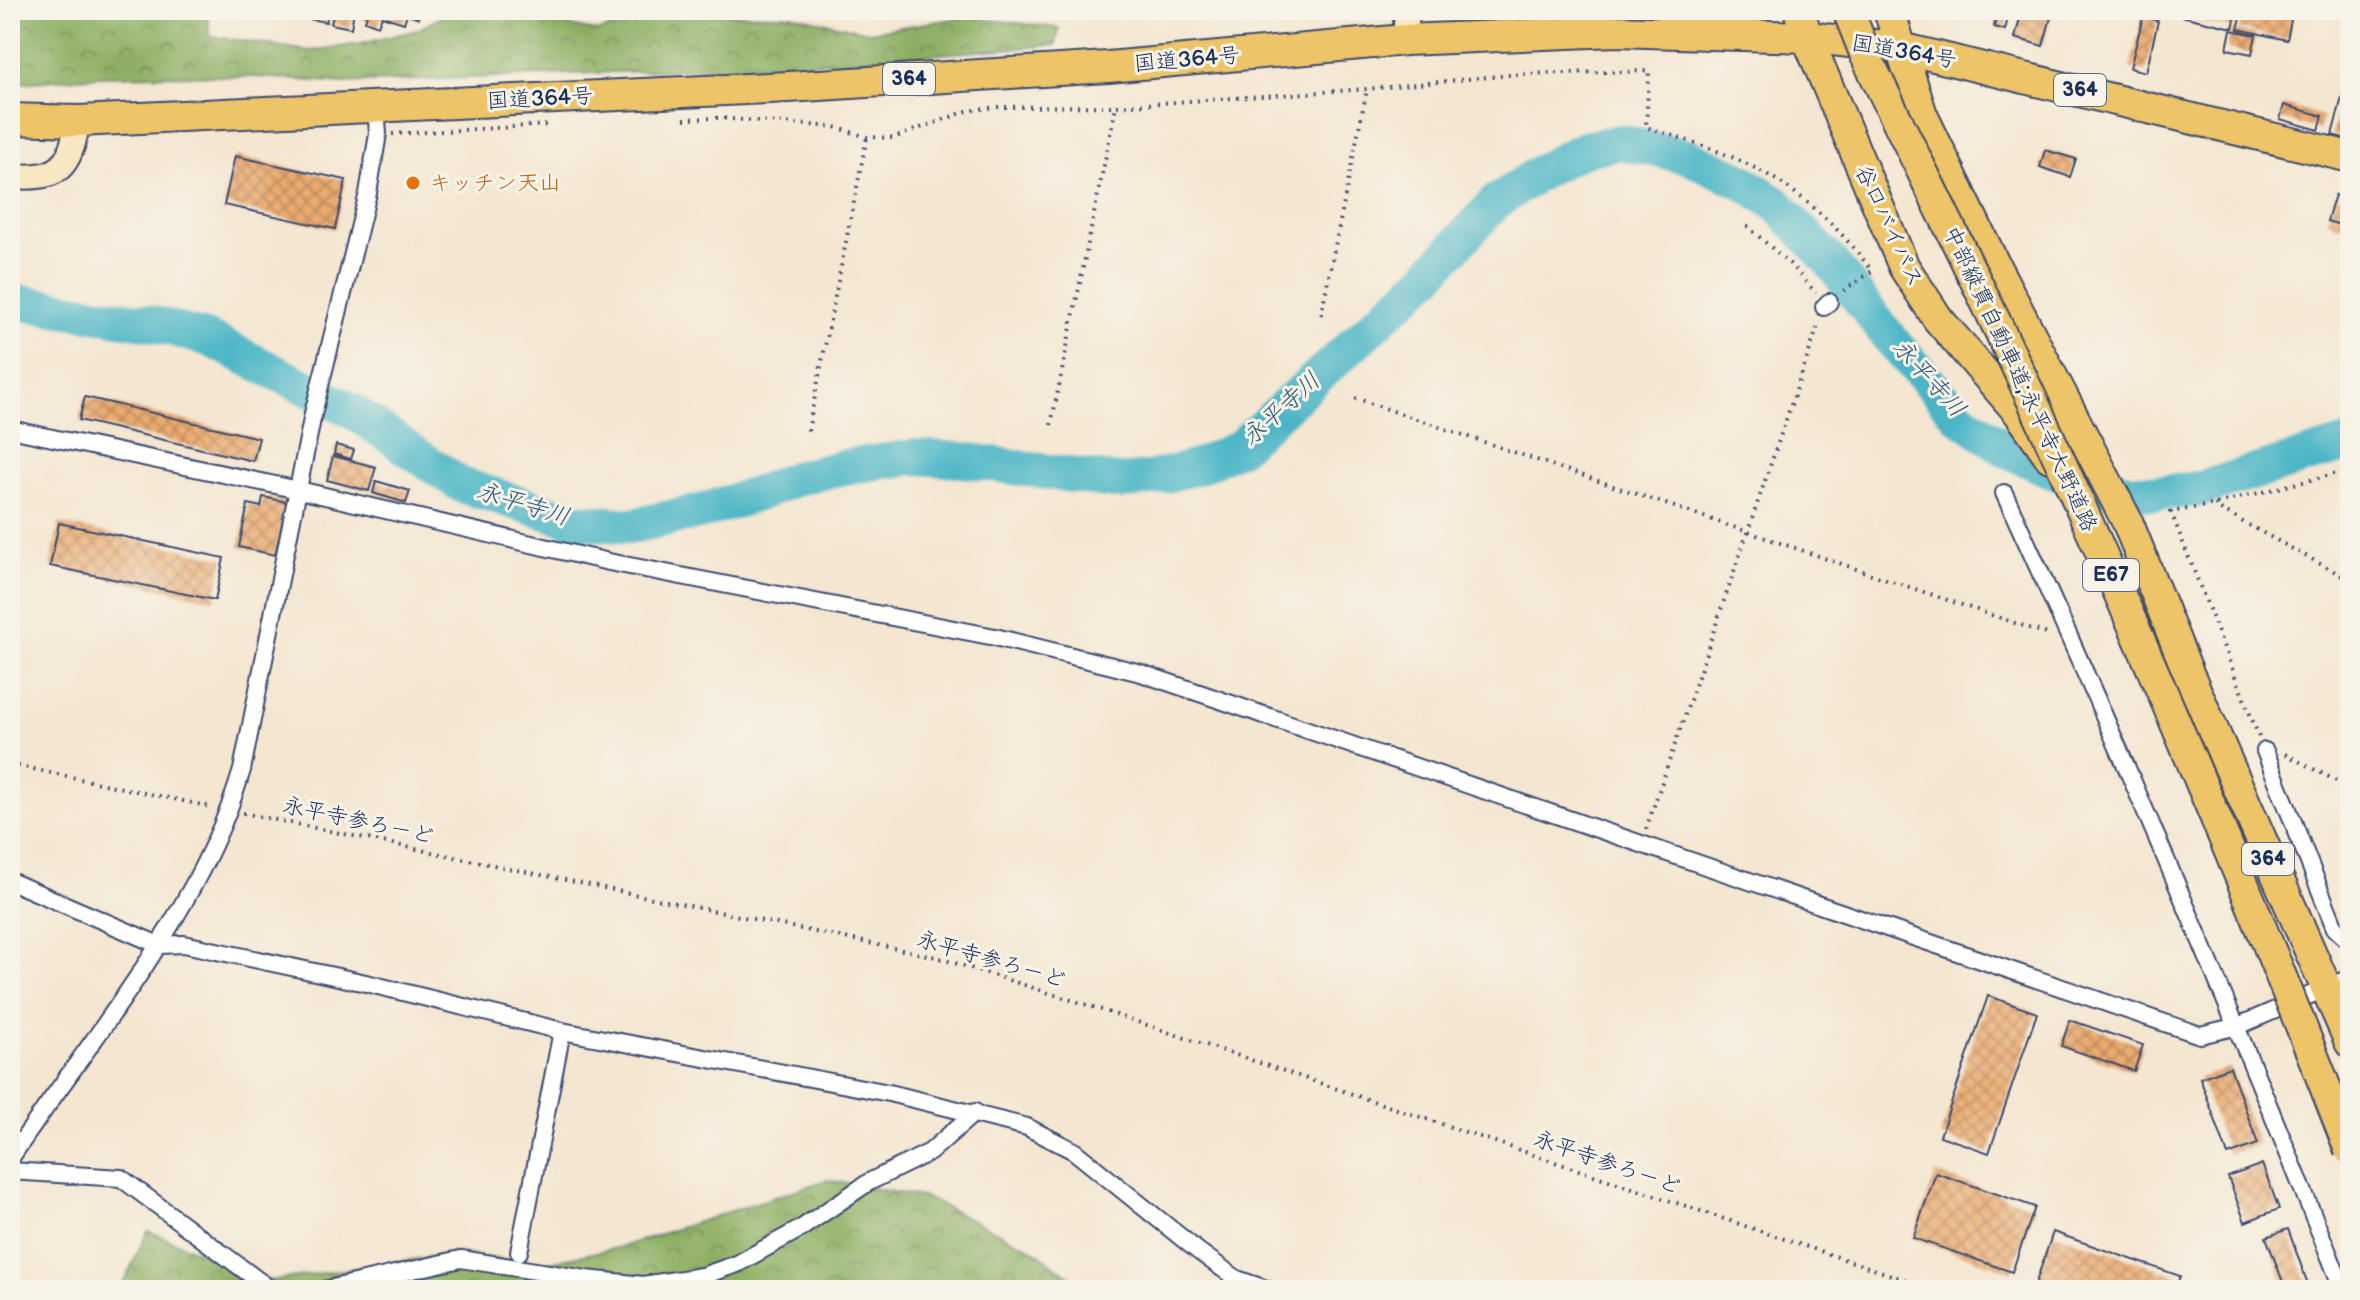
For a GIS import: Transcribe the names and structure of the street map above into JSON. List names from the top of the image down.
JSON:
{
  "streets": {
    "highway": [
      "国道364号",
      "364",
      "谷口バイパス",
      "中部縦貫自動車道;永平寺大野道路",
      "E67"
    ],
    "path": ["永平寺参ろーど"]
  },
  "crossings": [
    ["国道364号", "谷口バイパス"]
  ],
  "water": ["永平寺川"],
  "places": ["キッチン天山"]
}
